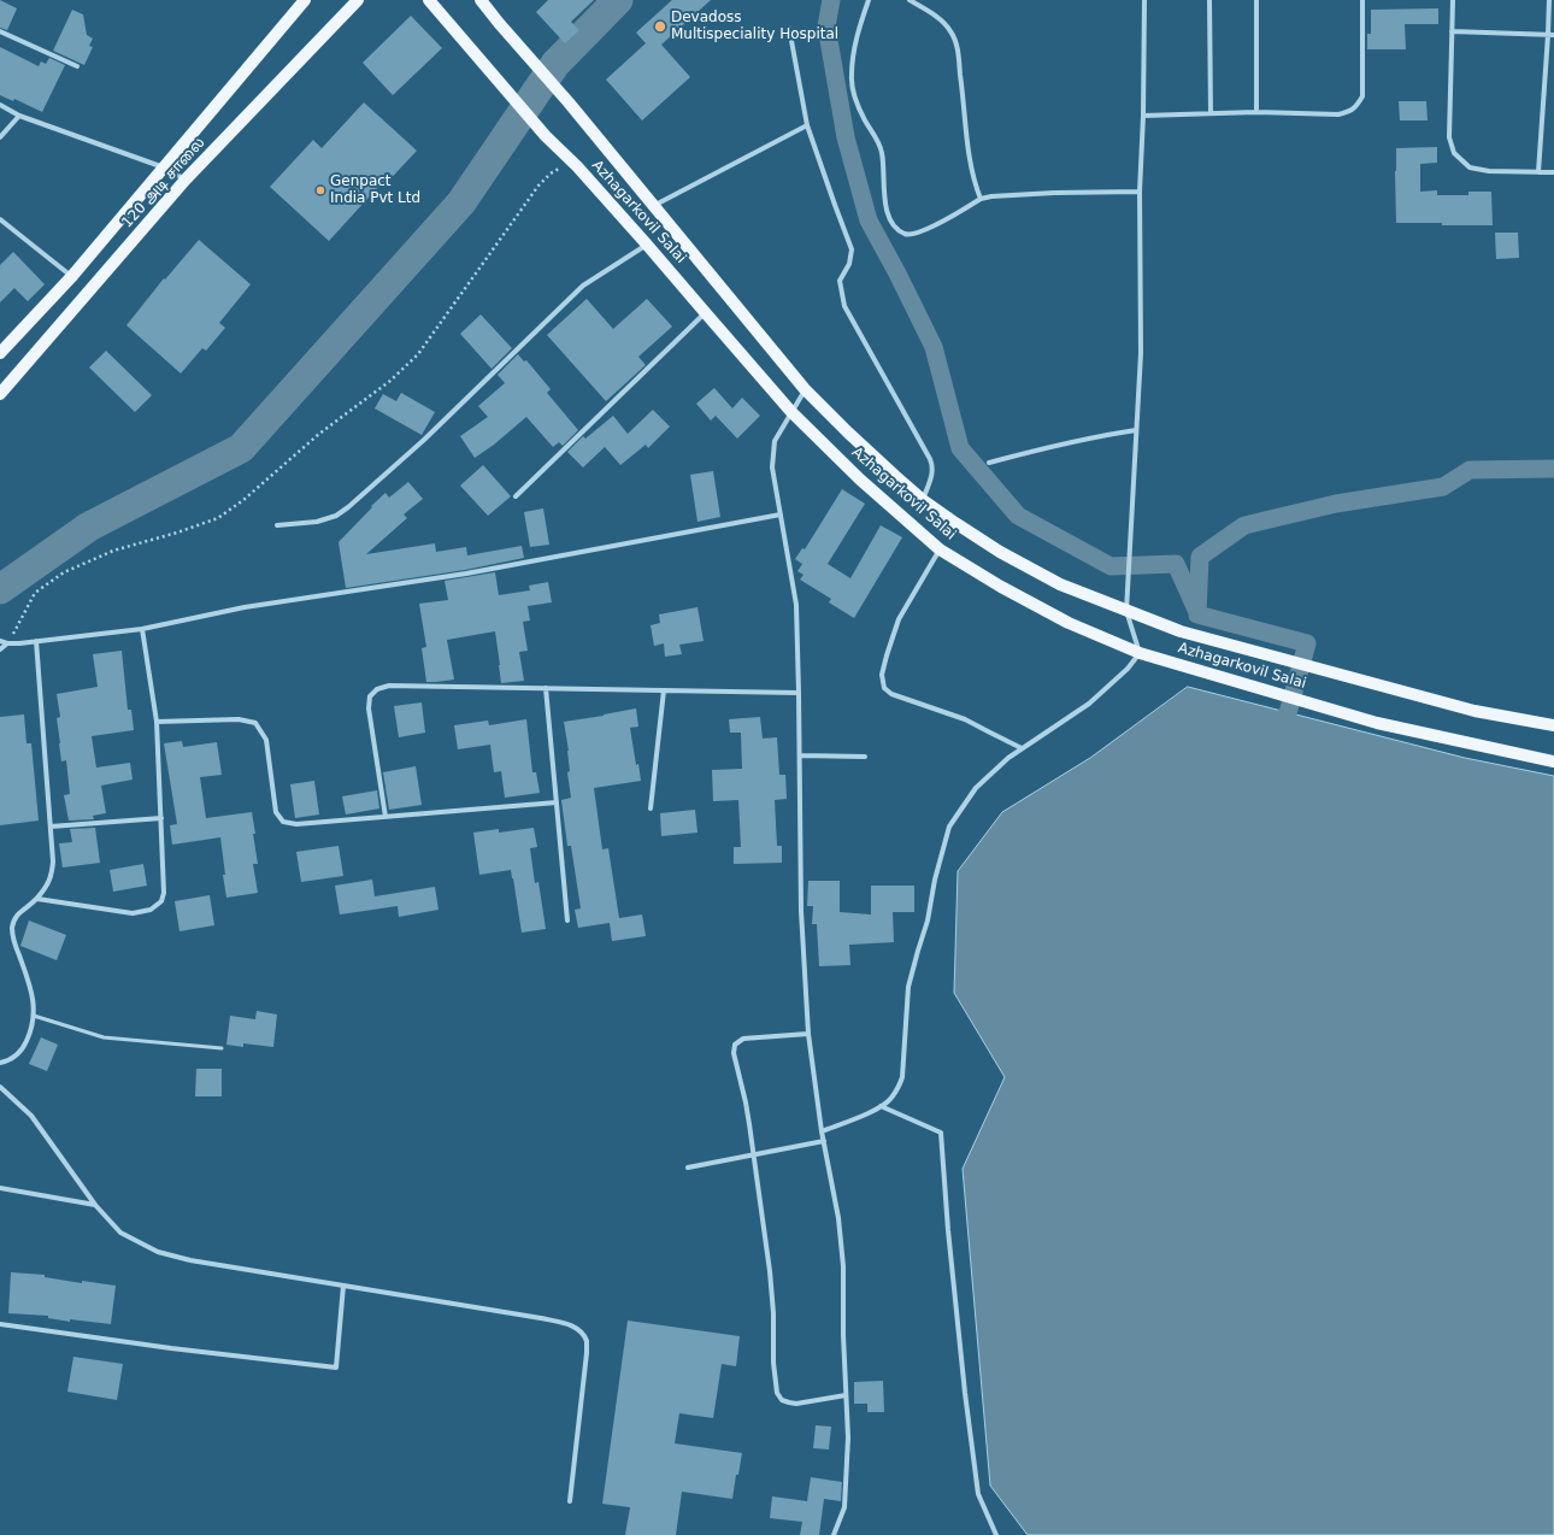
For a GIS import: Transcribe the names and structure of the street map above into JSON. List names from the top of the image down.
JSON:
{
  "streets": {
    "main road": ["120 அடி சாலை", "Azhagarkovil Salai"]
  },
  "places": ["Devadoss Multispeciality Hospital", "Genpact India Pvt Ltd"]
}
